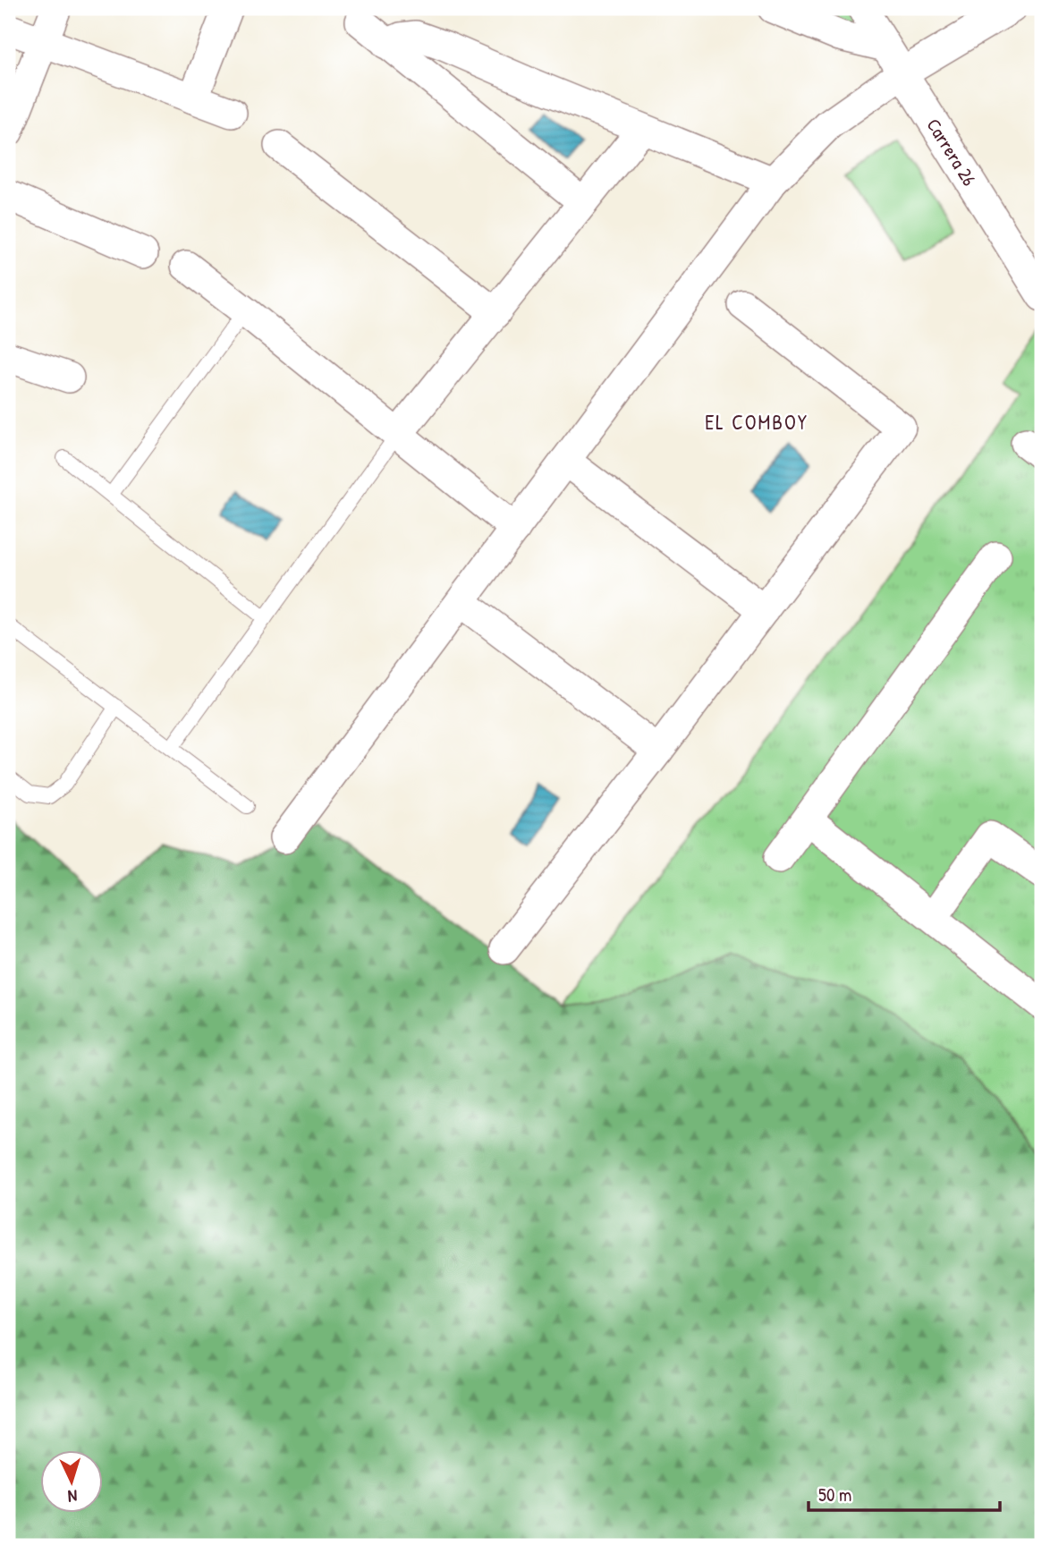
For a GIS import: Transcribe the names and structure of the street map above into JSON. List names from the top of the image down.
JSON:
{
  "streets": {
    "street": ["Carrera 26"]
  },
  "districts": ["EL COMBOY"],
  "scale_bar": "50 m",
  "north": "bottom"
}
